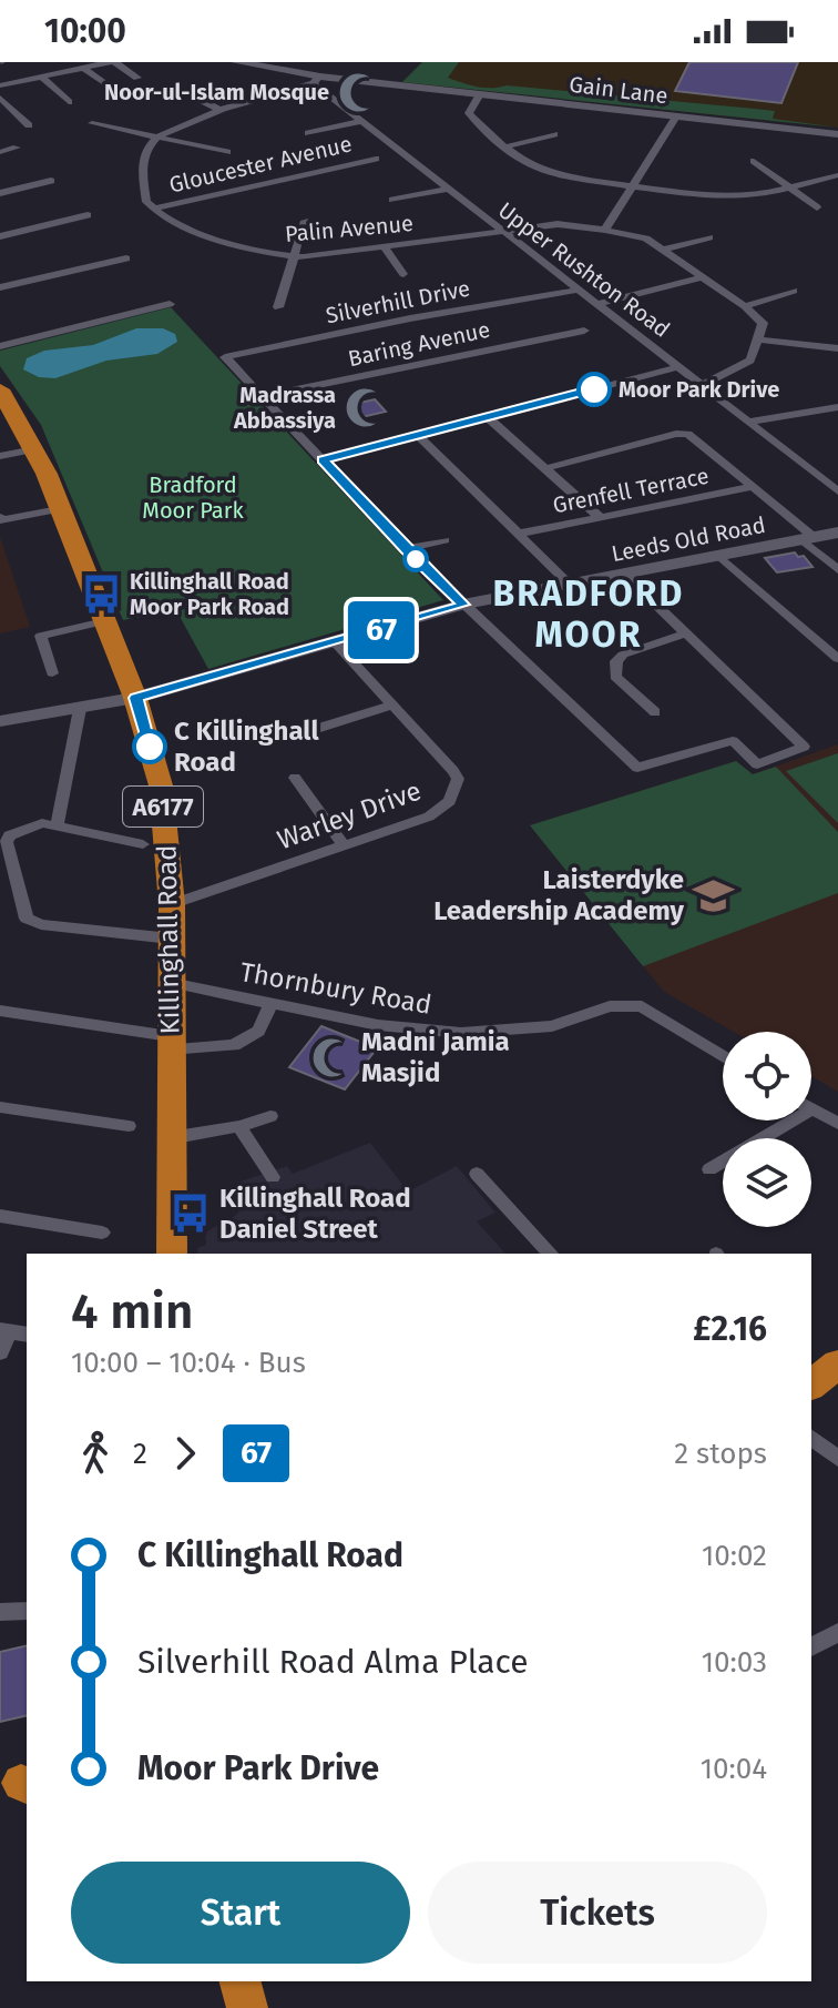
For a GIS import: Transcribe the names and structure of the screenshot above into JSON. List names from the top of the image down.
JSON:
{
  "streets": {
    "highway": ["A6177", "Killinghall Road"],
    "street": [
      "Gain Lane",
      "Gloucester Avenue",
      "Palin Avenue",
      "Upper Rushton Road",
      "Silverhill Drive",
      "Baring Avenue",
      "Grenfell Terrace",
      "Leeds Old Road",
      "Warley Drive",
      "Thornbury Road"
    ]
  },
  "crossings": [
    ["Gain Lane", "Upper Rushton Road"],
    ["Gloucester Avenue", "Palin Avenue"],
    ["Palin Avenue", "Upper Rushton Road"],
    ["Upper Rushton Road", "Silverhill Drive"],
    ["Silverhill Drive", "Baring Avenue"],
    ["Leeds Old Road", "Warley Drive"],
    ["Leeds Old Road", "Killinghall Road"],
    ["Warley Drive", "Killinghall Road"],
    ["Killinghall Road", "Thornbury Road"]
  ],
  "districts": ["BRADFORD MOOR"],
  "parks": ["Bradford Moor Park"],
  "places": {
    "mosque": ["Noor-ul-Islam Mosque", "Madrassa Abbassiya", "Madni Jamia Masjid"],
    "other": ["Moor Park Drive", "C Killinghall Road"],
    "bus stop": ["Killinghall Road Moor Park Road", "Killinghall Road Daniel Street"],
    "school or university": ["Laisterdyke Leadership Academy"]
  },
  "lines": ["bus line 67"],
  "page": {
    "status": "10:00",
    "on_map": "67",
    "heading": ["4 min", "10:00 – 10:04 · Bus", "£2.16"],
    "legs": ["2", "67", "2 stops"],
    "list": [
      {
        "name": "C Killinghall Road",
        "value": "10:02"
      },
      {
        "name": "Silverhill Road Alma Place",
        "value": "10:03"
      },
      {
        "name": "Moor Park Drive",
        "value": "10:04"
      }
    ],
    "buttons": ["Start", "Tickets"]
  }
}
